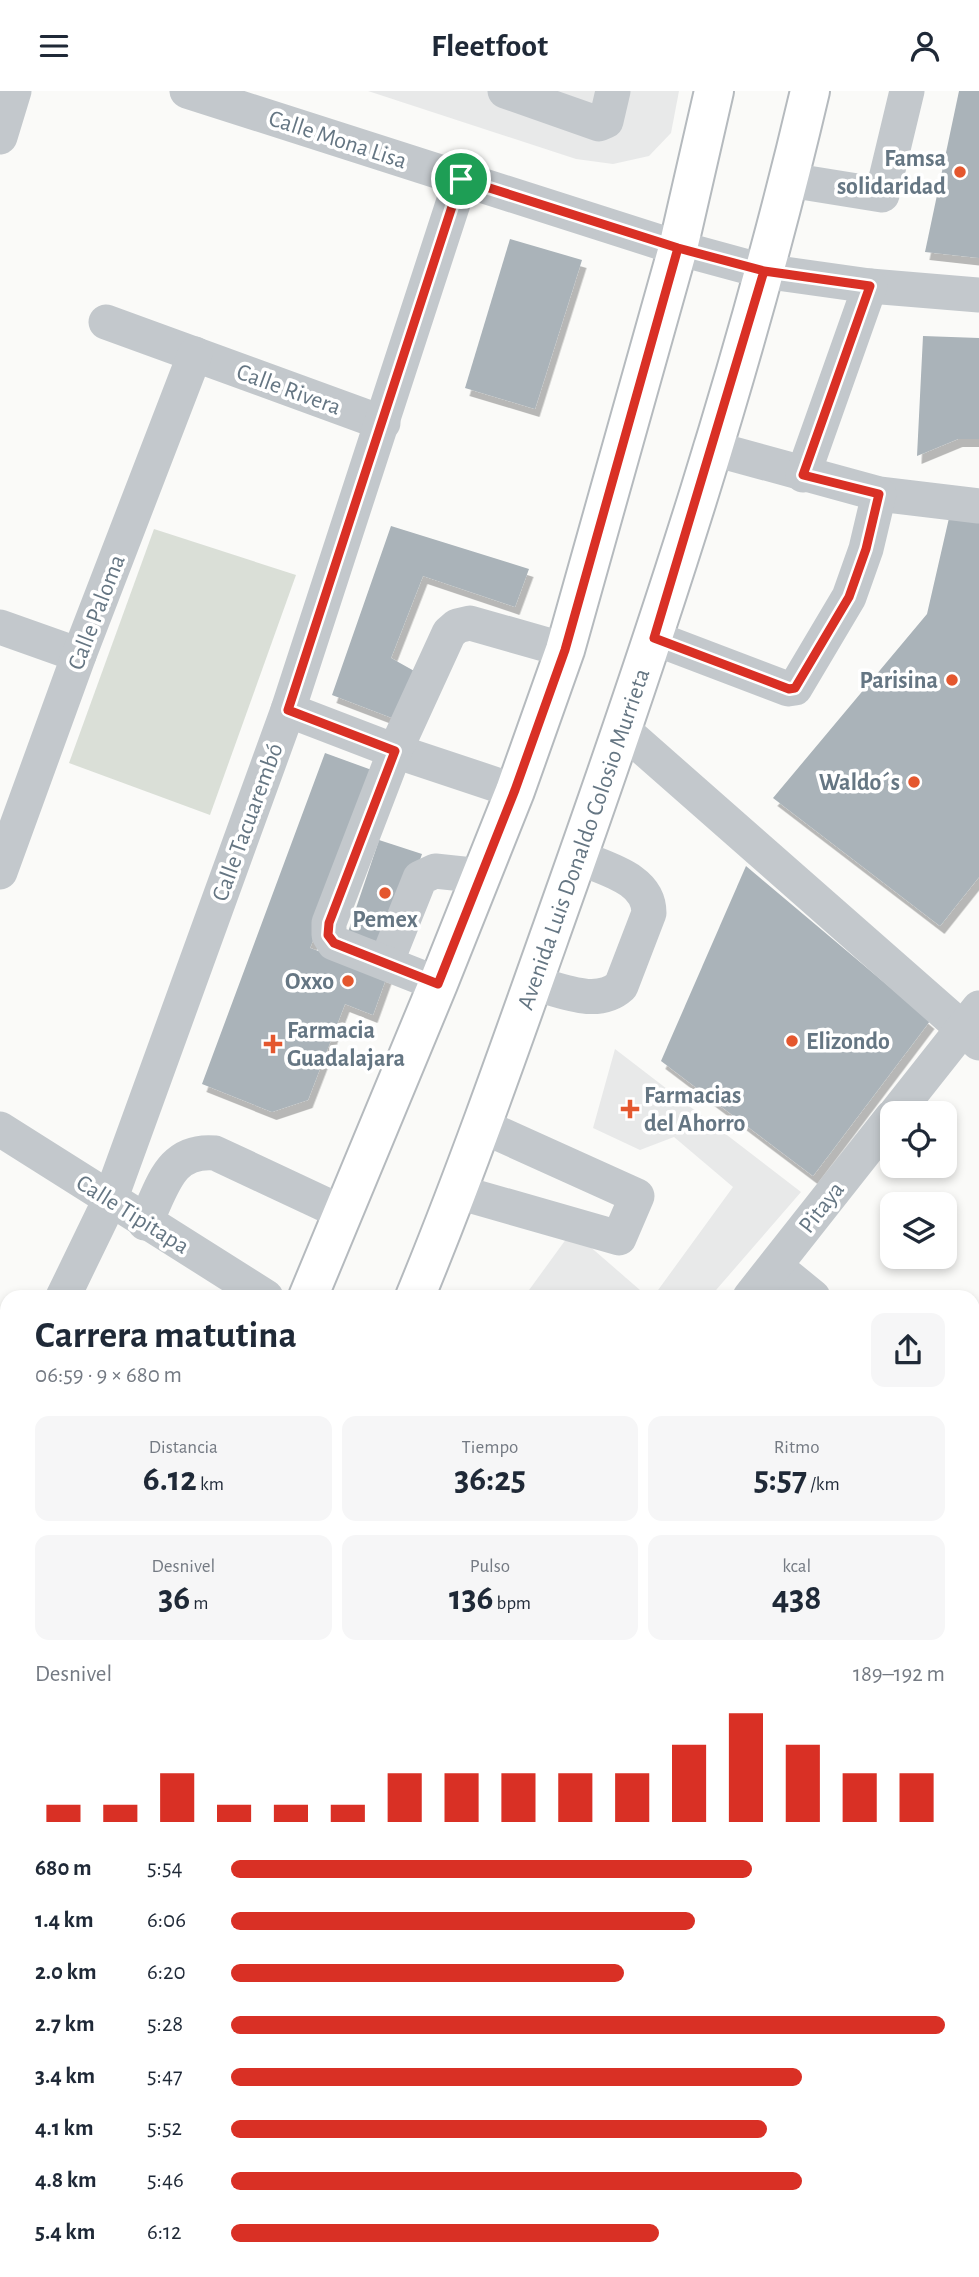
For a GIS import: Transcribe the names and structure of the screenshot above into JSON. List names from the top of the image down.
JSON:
{
  "streets": {
    "main road": ["Avenida Luis Donaldo Colosio Murrieta"],
    "street": [
      "Calle Mona Lisa",
      "Calle Rivera",
      "Calle Paloma",
      "Calle Tacuarembó",
      "Pitaya",
      "Calle Tipitapa"
    ]
  },
  "crossings": [
    ["Calle Mona Lisa", "Calle Tacuarembó"],
    ["Calle Mona Lisa", "Avenida Luis Donaldo Colosio Murrieta"],
    ["Calle Rivera", "Calle Paloma"],
    ["Calle Rivera", "Calle Tacuarembó"],
    ["Calle Tacuarembó", "Calle Tipitapa"]
  ],
  "places": {
    "other": [
      "Famsa solidaridad",
      "Parisina",
      "Waldo´s",
      "Pemex",
      "Oxxo",
      "Elizondo"
    ],
    "health": ["Farmacia Guadalajara", "Farmacias del Ahorro"]
  },
  "page": {
    "header": "Fleetfoot",
    "heading": ["Carrera matutina", "06:59 · 9 × 680 m"],
    "stats": [
      ["Distancia", "6.12 km"],
      ["Tiempo", "36:25"],
      ["Ritmo", "5:57 /km"],
      ["Desnivel", "36 m"],
      ["Pulso", "136 bpm"],
      ["kcal", "438"]
    ],
    "chart": ["Desnivel", "189–192 m"],
    "list": [
      {
        "name": "680 m",
        "note": "5:54"
      },
      {
        "name": "1.4 km",
        "note": "6:06"
      },
      {
        "name": "2.0 km",
        "note": "6:20"
      },
      {
        "name": "2.7 km",
        "note": "5:28"
      },
      {
        "name": "3.4 km",
        "note": "5:47"
      },
      {
        "name": "4.1 km",
        "note": "5:52"
      },
      {
        "name": "4.8 km",
        "note": "5:46"
      },
      {
        "name": "5.4 km",
        "note": "6:12"
      }
    ]
  }
}
